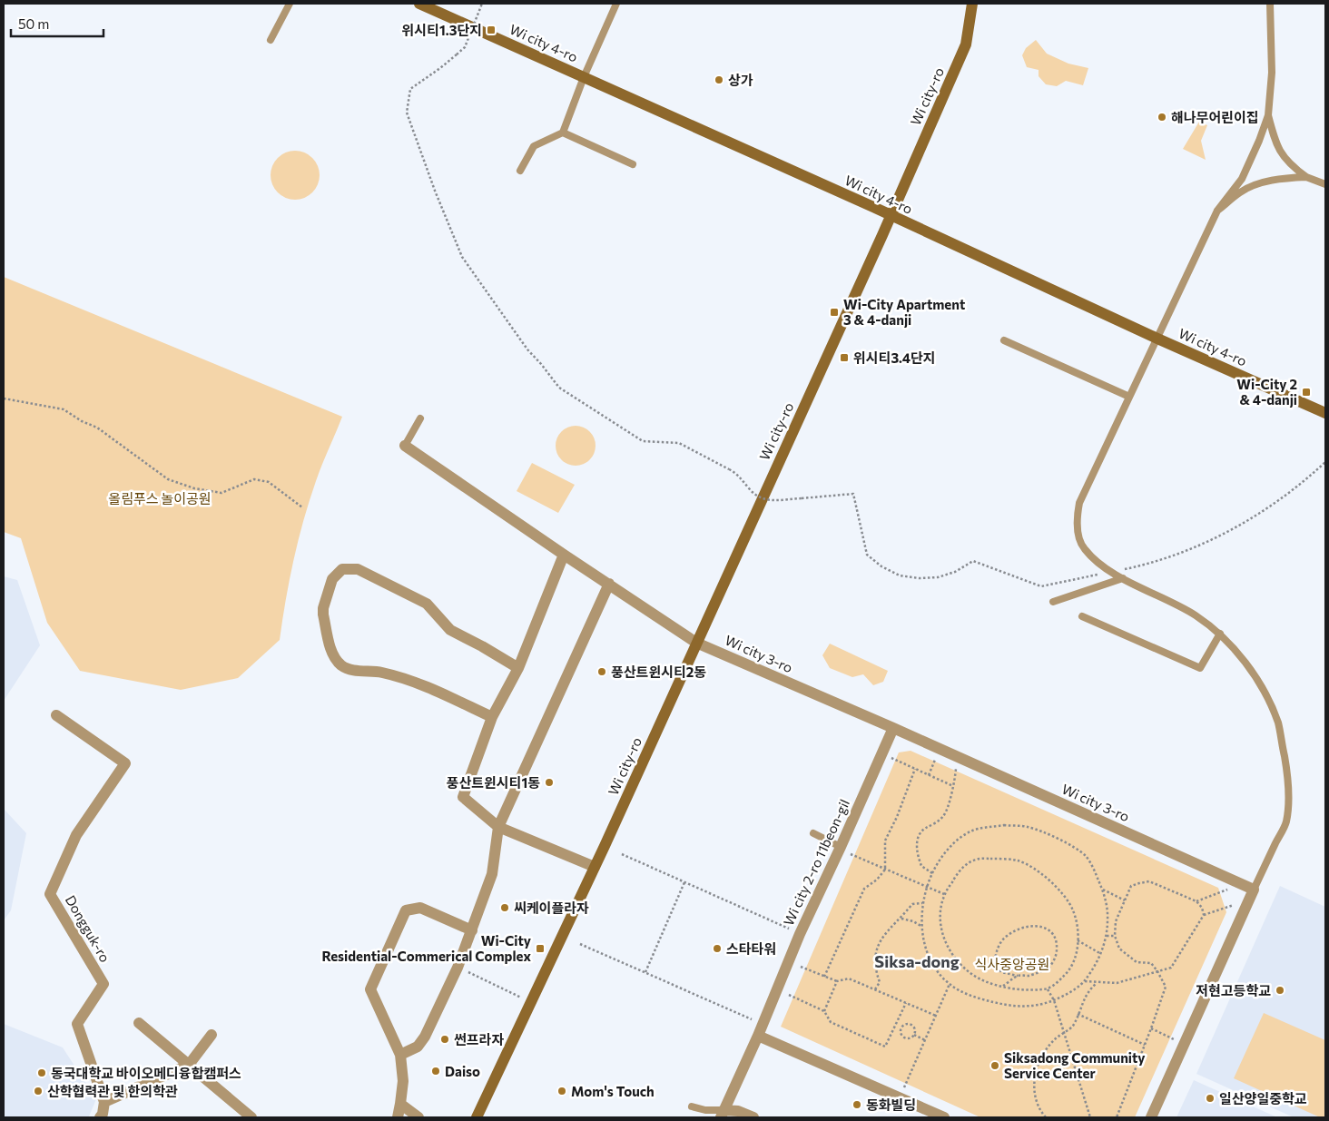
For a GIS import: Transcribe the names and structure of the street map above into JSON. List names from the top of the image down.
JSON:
{
  "streets": {
    "main road": ["Wi city 4-ro", "Wi city-ro"],
    "street": ["Wi city 3-ro", "Wi city 2-ro 11beon-gil", "Dongguk-ro"]
  },
  "crossings": [
    ["Wi city 4-ro", "Wi city-ro"],
    ["Wi city-ro", "Wi city 3-ro"],
    ["Wi city 3-ro", "Wi city 2-ro 11beon-gil"]
  ],
  "districts": ["Siksa-dong"],
  "parks": ["올림푸스 놀이공원", "식사중앙공원"],
  "places": {
    "transit": [
      "위시티1.3단지",
      "Wi-City Apartment 3 & 4-danji",
      "위시티3.4단지",
      "Wi-City 2 & 4-danji",
      "Wi-City Residential-Commerical Complex"
    ],
    "other": [
      "상가",
      "해나무어린이집",
      "풍산트윈시티2동",
      "풍산트윈시티1동",
      "씨케이플라자",
      "스타타워",
      "저현고등학교",
      "썬프라자",
      "Siksadong Community Service Center",
      "Daiso",
      "동국대학교 바이오메디융합캠퍼스",
      "산학협력관 및 한의학관",
      "Mom's Touch",
      "일산양일중학교",
      "동화빌딩"
    ]
  },
  "scale_bar": "50 m"
}
